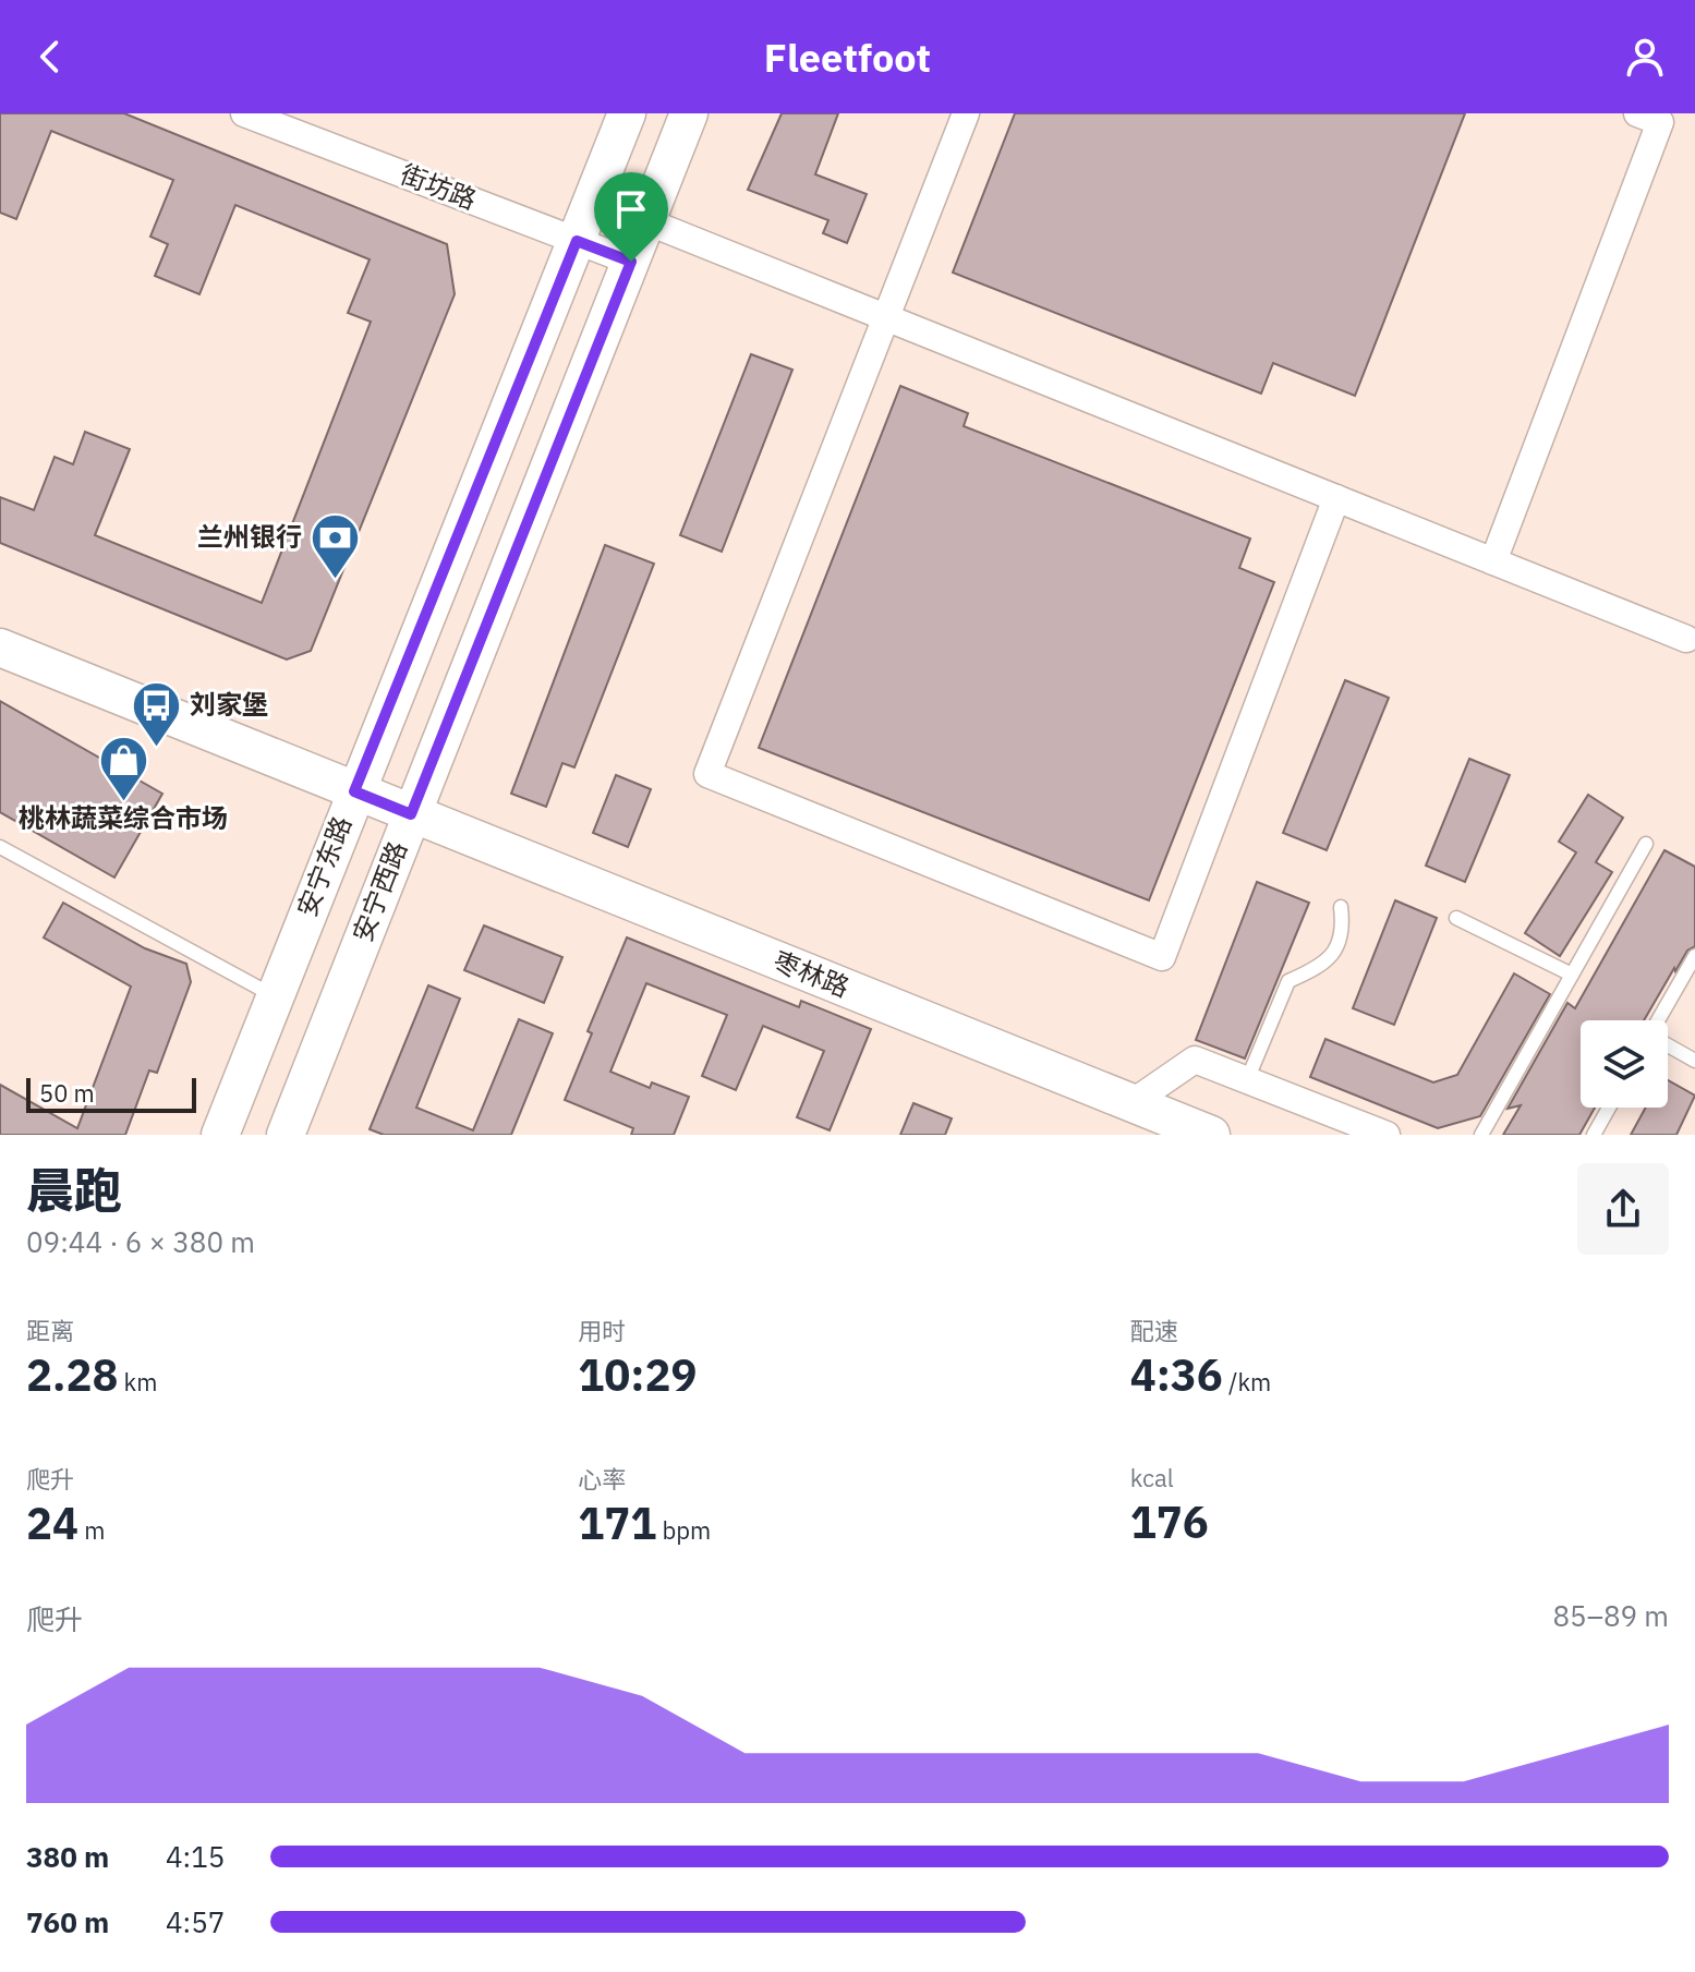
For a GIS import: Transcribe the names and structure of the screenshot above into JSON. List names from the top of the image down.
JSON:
{
  "streets": {
    "main road": ["安宁东路", "安宁西路", "枣林路"],
    "street": ["街坊路"]
  },
  "crossings": [
    ["街坊路", "安宁东路"],
    ["街坊路", "安宁西路"],
    ["安宁东路", "枣林路"],
    ["安宁西路", "枣林路"]
  ],
  "places": {
    "bank": ["兰州银行"],
    "bus stop": ["刘家堡"],
    "shop": ["桃林蔬菜综合市场"]
  },
  "scale_bar": "50 m",
  "page": {
    "header": "Fleetfoot",
    "scale": "50 m",
    "heading": ["晨跑", "09:44 · 6 × 380 m"],
    "stats": [
      ["距离", "2.28 km"],
      ["用时", "10:29"],
      ["配速", "4:36 /km"],
      ["爬升", "24 m"],
      ["心率", "171 bpm"],
      ["kcal", "176"]
    ],
    "chart": ["爬升", "85–89 m"],
    "list": [
      {
        "name": "380 m",
        "note": "4:15"
      },
      {
        "name": "760 m",
        "note": "4:57"
      }
    ]
  }
}
